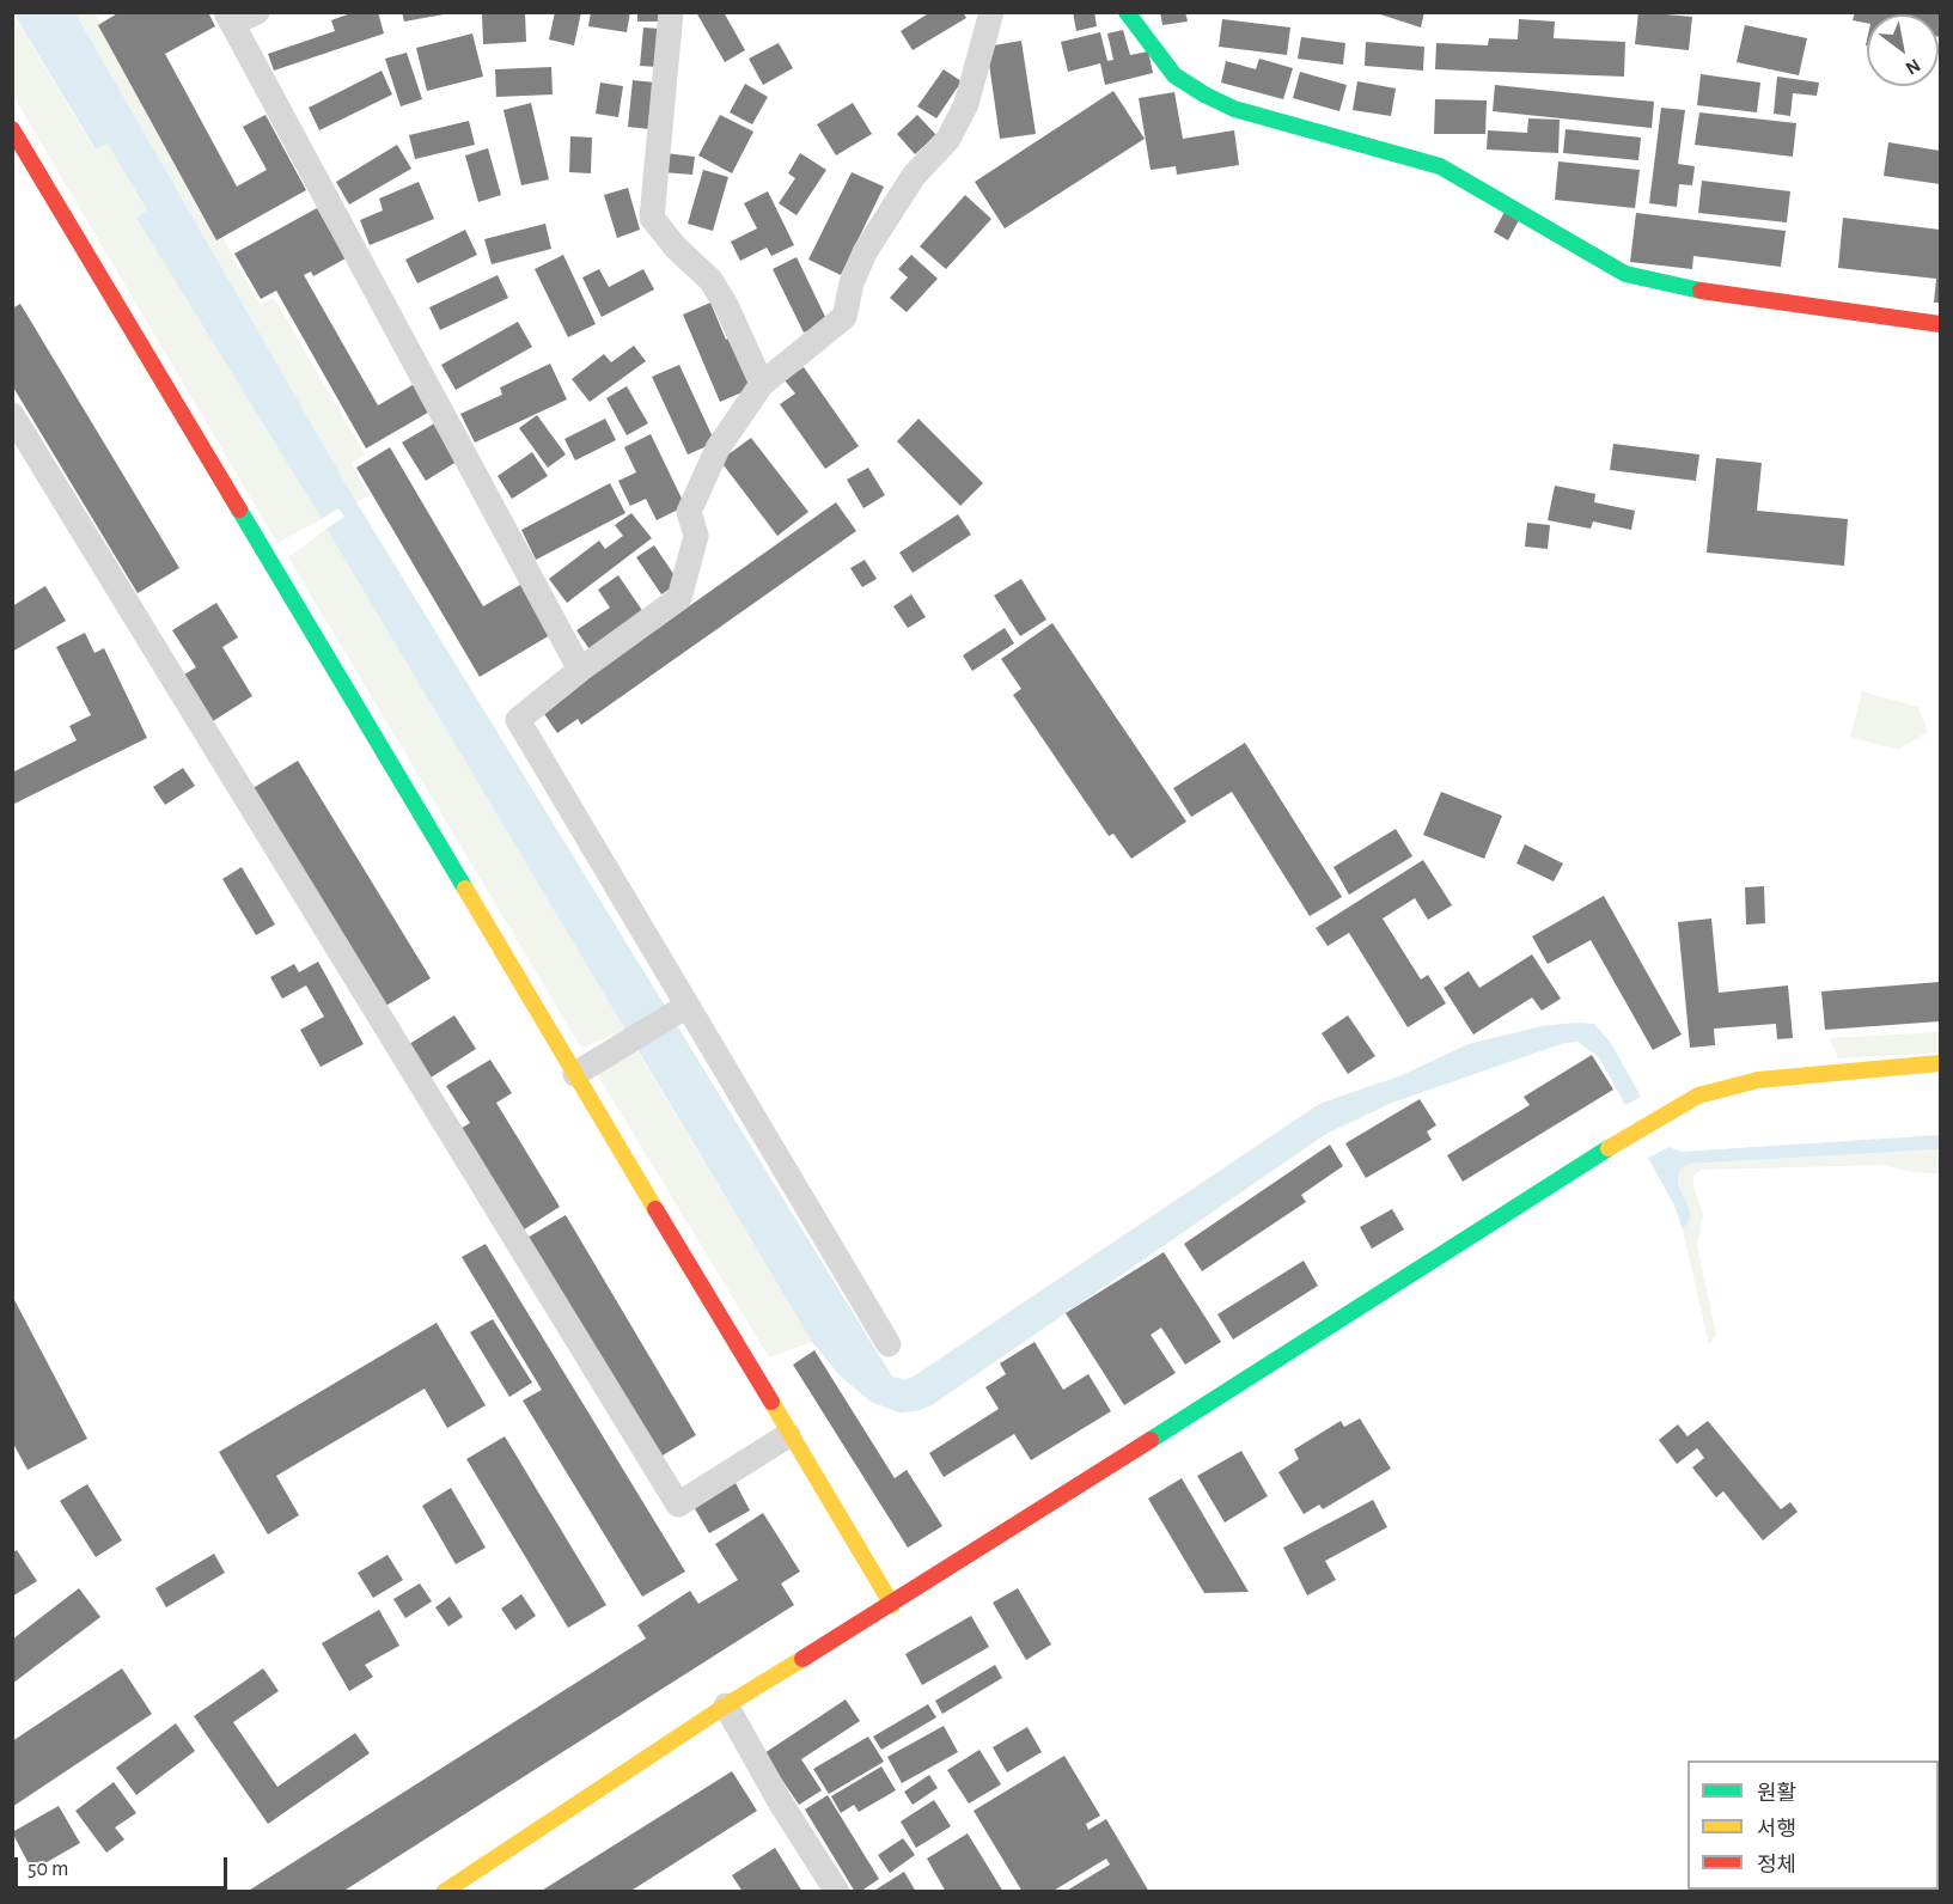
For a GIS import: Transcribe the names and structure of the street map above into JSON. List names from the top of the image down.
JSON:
{
  "legend": ["원활", "서행", "정체"],
  "scale_bar": "50 m",
  "north": "bottom right"
}
